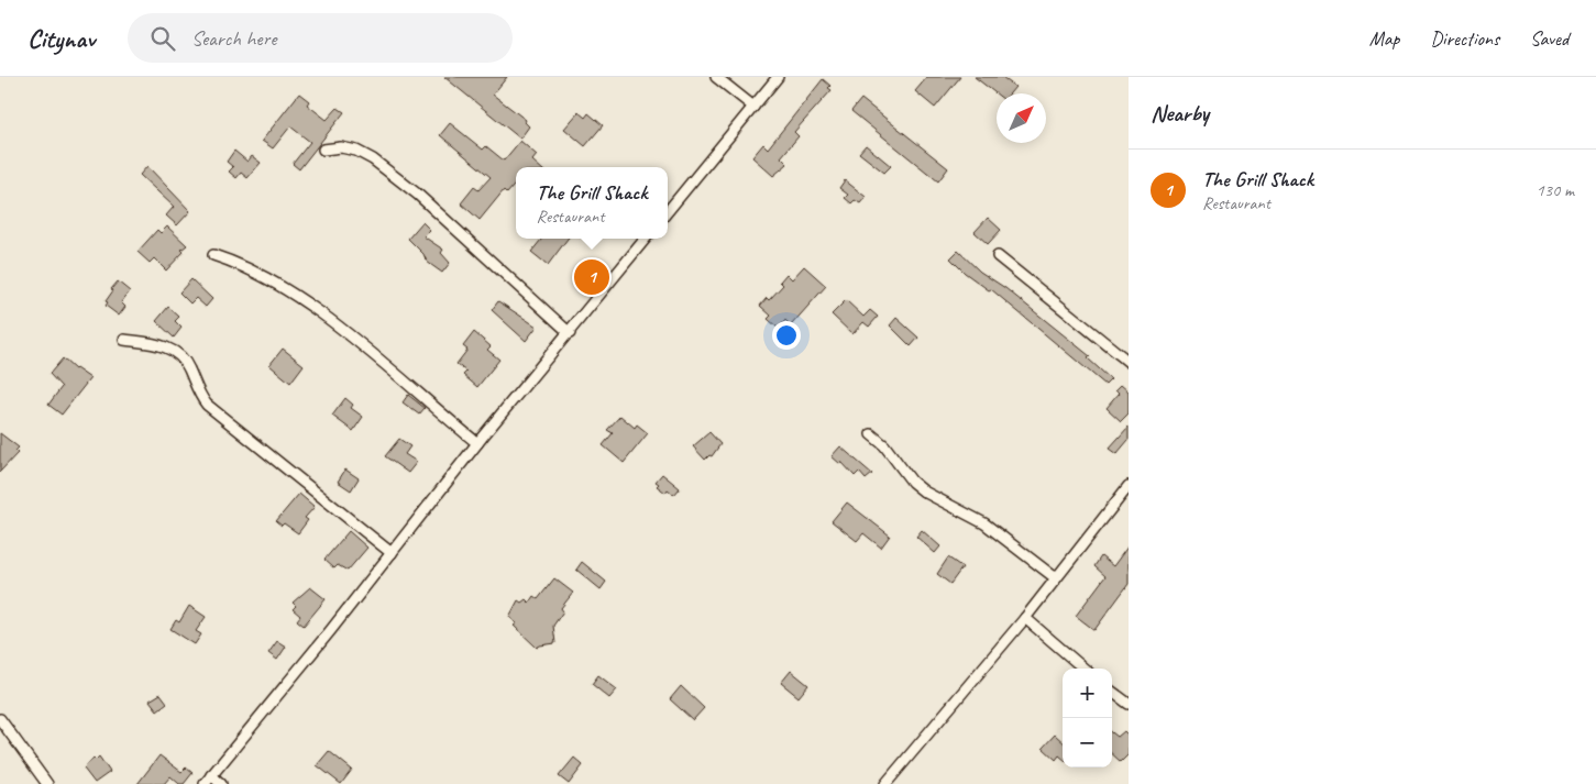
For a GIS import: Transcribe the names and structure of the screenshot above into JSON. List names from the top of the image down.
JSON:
{
  "north": "top right",
  "page": {
    "header": "Citynav",
    "search": "Search here",
    "nav": ["Map", "Directions", "Saved"],
    "heading": "Nearby",
    "list": [
      {
        "mark": "1",
        "name": "The Grill Shack",
        "note": "Restaurant",
        "value": "130 m"
      }
    ],
    "popup": ["The Grill Shack", "Restaurant"],
    "pins": "1",
    "map_buttons": ["+", "−"]
  }
}
